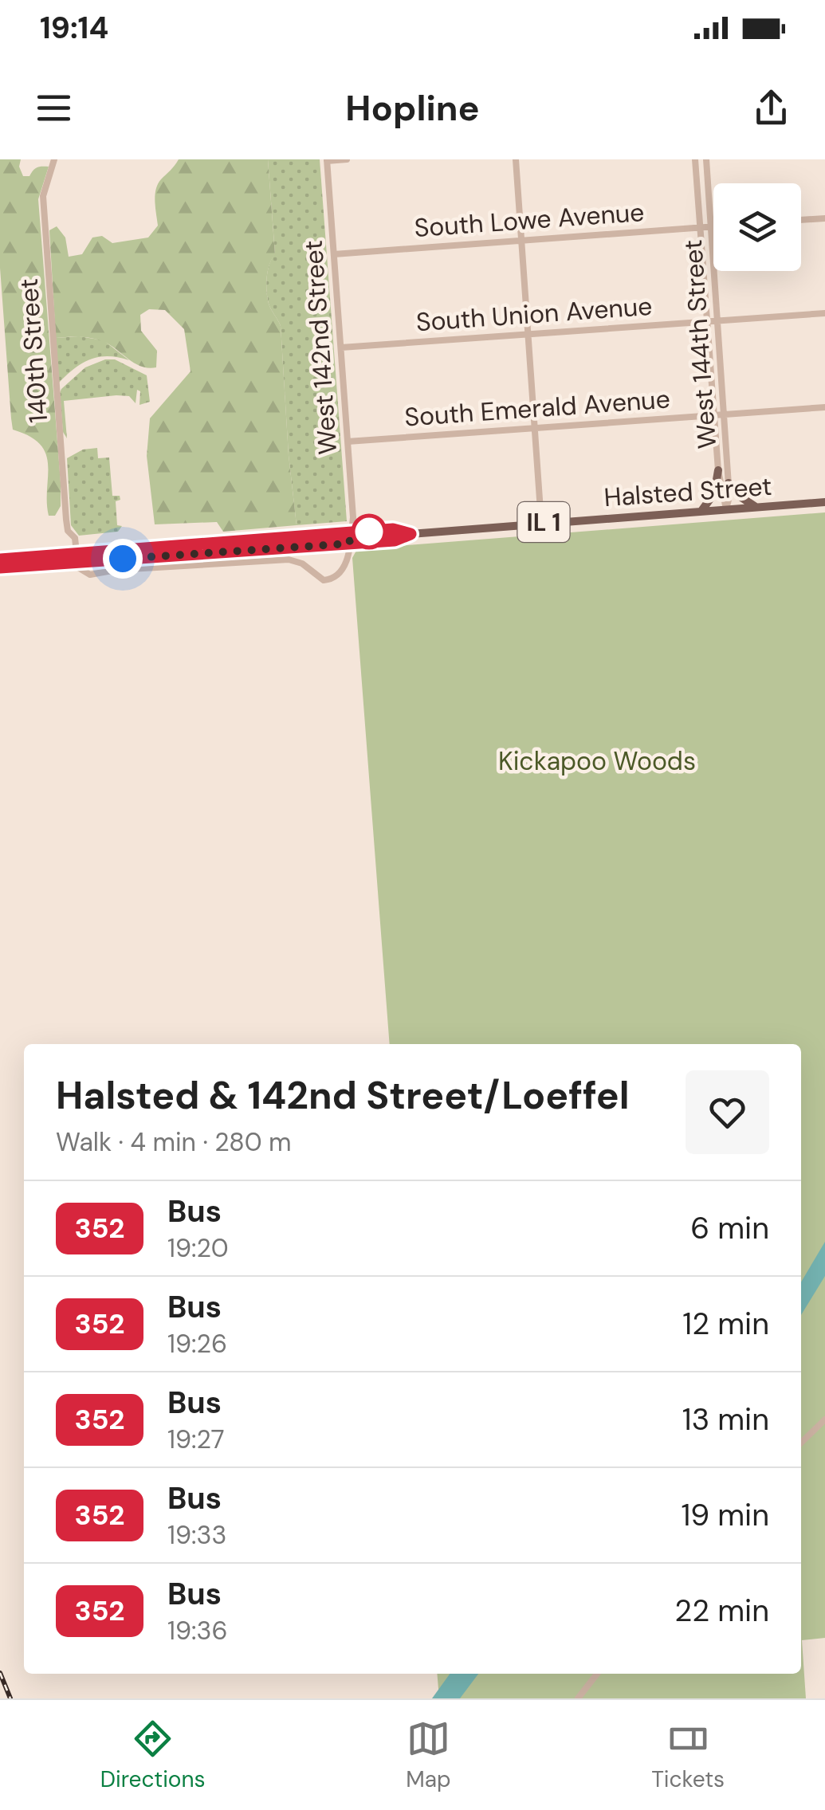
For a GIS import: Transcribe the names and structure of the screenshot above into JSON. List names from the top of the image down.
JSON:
{
  "streets": {
    "main road": ["Halsted Street", "IL 1"],
    "street": [
      "South Lowe Avenue",
      "South Union Avenue",
      "West 144th Street",
      "West 142nd Street",
      "140th Street",
      "South Emerald Avenue"
    ]
  },
  "crossings": [
    ["South Lowe Avenue", "West 144th Street"],
    ["South Lowe Avenue", "West 142nd Street"],
    ["South Union Avenue", "West 144th Street"],
    ["South Union Avenue", "West 142nd Street"],
    ["West 144th Street", "South Emerald Avenue"],
    ["West 144th Street", "Halsted Street"],
    ["West 142nd Street", "140th Street"],
    ["West 142nd Street", "South Emerald Avenue"],
    ["West 142nd Street", "Halsted Street"],
    ["140th Street", "Halsted Street"]
  ],
  "parks": ["Kickapoo Woods"],
  "lines": ["bus line 352"],
  "page": {
    "status": "19:14",
    "header": "Hopline",
    "heading": ["Halsted & 142nd Street/Loeffel", "Walk · 4 min · 280 m"],
    "list": [
      {
        "mark": "352",
        "name": "Bus",
        "note": "19:20",
        "value": "6 min"
      },
      {
        "mark": "352",
        "name": "Bus",
        "note": "19:26",
        "value": "12 min"
      },
      {
        "mark": "352",
        "name": "Bus",
        "note": "19:27",
        "value": "13 min"
      },
      {
        "mark": "352",
        "name": "Bus",
        "note": "19:33",
        "value": "19 min"
      },
      {
        "mark": "352",
        "name": "Bus",
        "note": "19:36",
        "value": "22 min"
      }
    ],
    "tabs": ["Directions", "Map", "Tickets"]
  }
}
